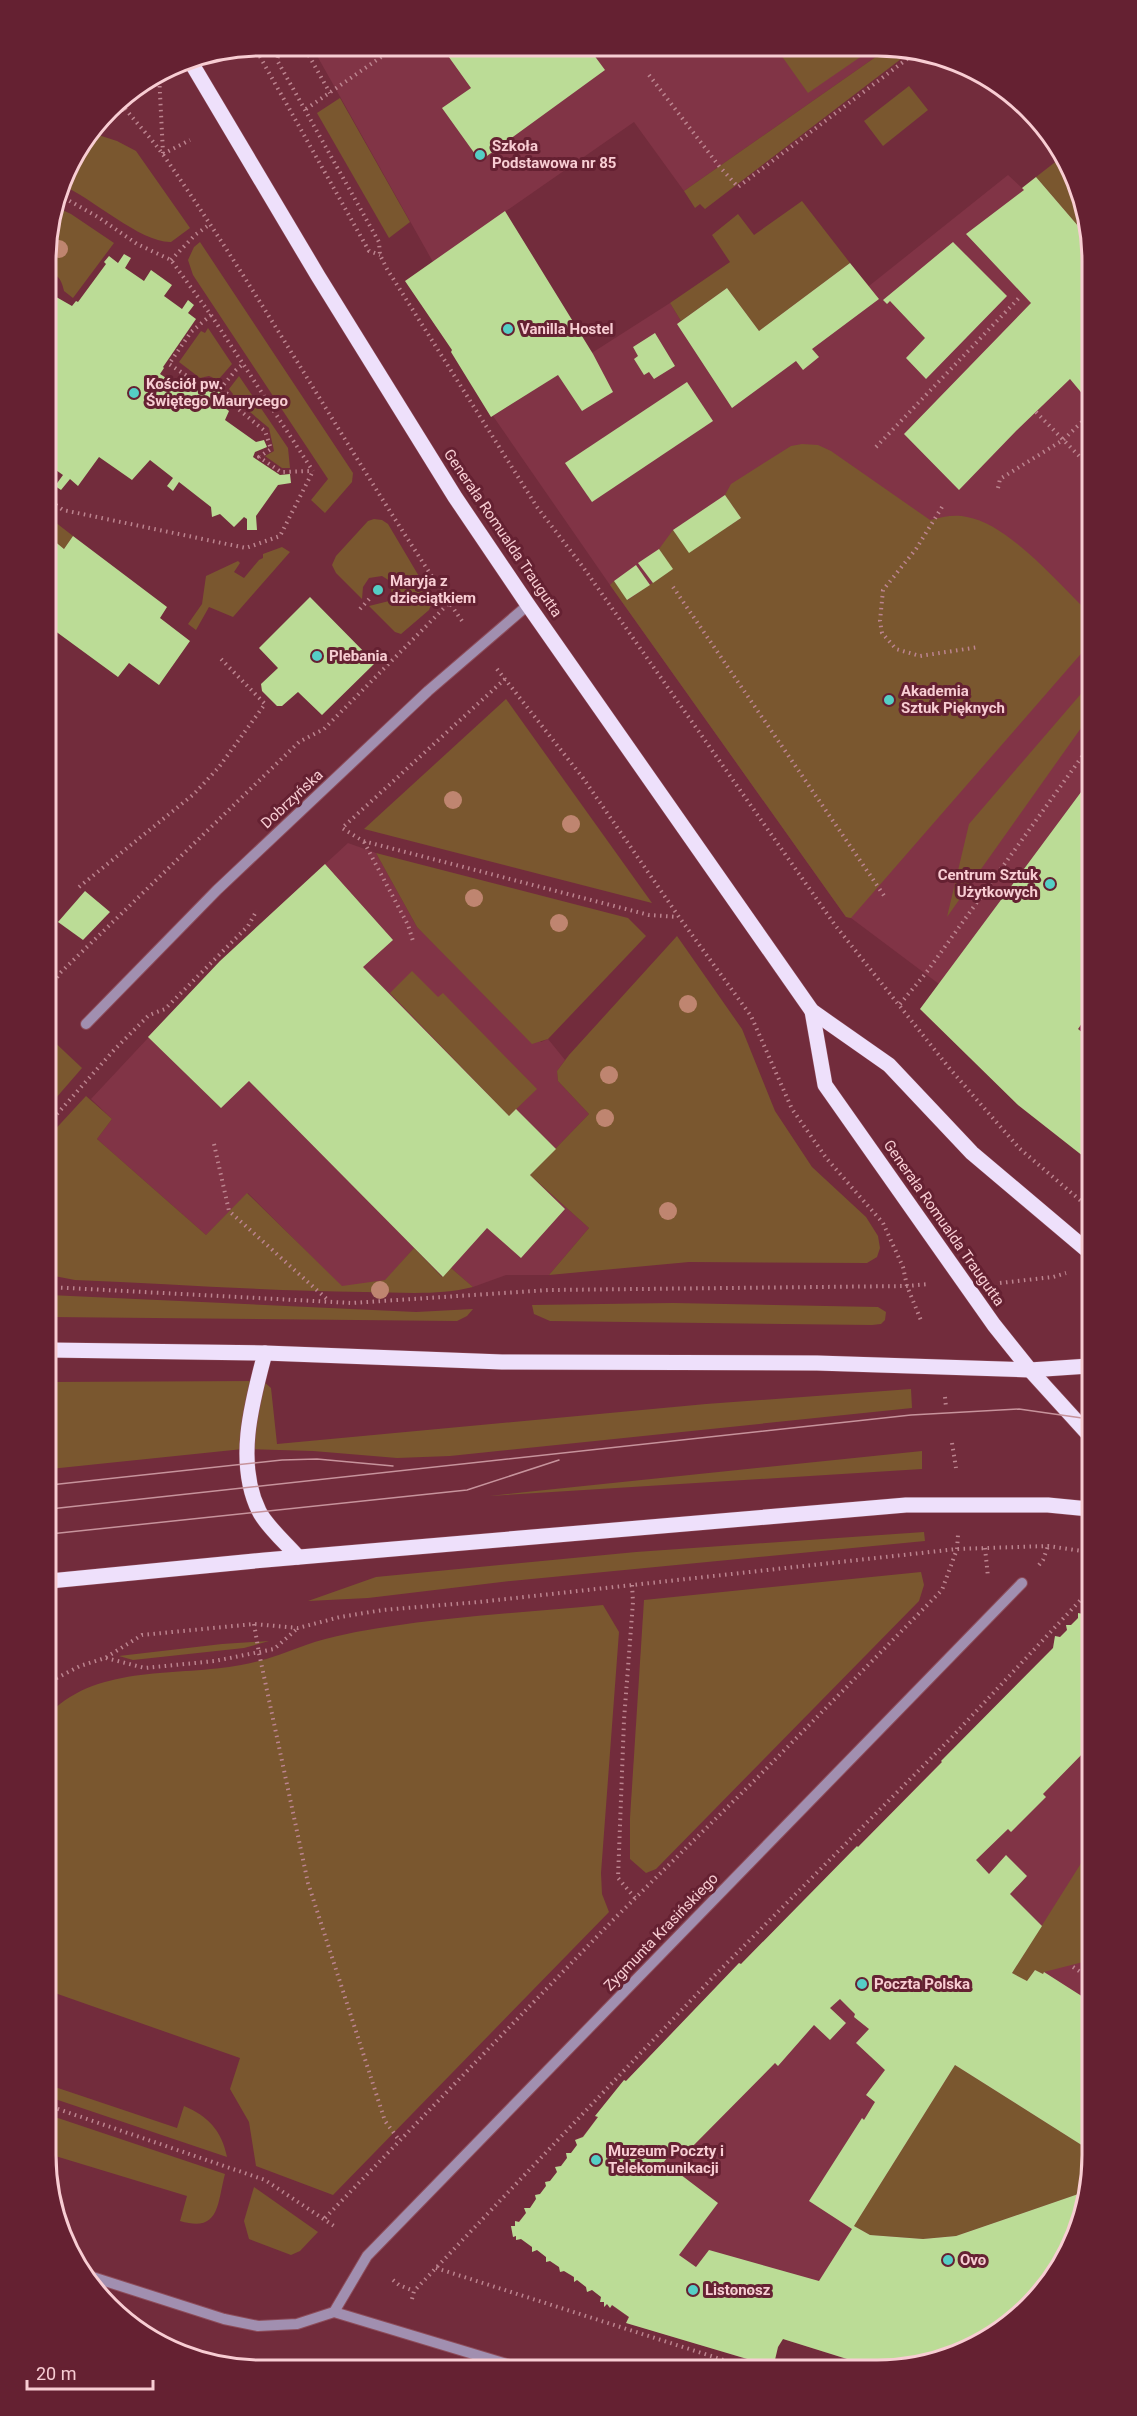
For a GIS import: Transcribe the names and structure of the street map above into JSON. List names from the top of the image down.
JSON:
{
  "streets": {
    "main road": ["Generała Romualda Traugutta"],
    "street": ["Dobrzyńska", "Zygmunta Krasińskiego"]
  },
  "crossings": [
    ["Generała Romualda Traugutta", "Dobrzyńska"]
  ],
  "places": [
    "Szkoła Podstawowa nr 85",
    "Vanilla Hostel",
    "Kościół pw. Świętego Maurycego",
    "Maryja z dzieciątkiem",
    "Plebania",
    "Akademia Sztuk Pięknych",
    "Centrum Sztuk Użytkowych",
    "Poczta Polska",
    "Muzeum Poczty i Telekomunikacji",
    "Ovo",
    "Listonosz"
  ],
  "scale_bar": "20 m"
}
